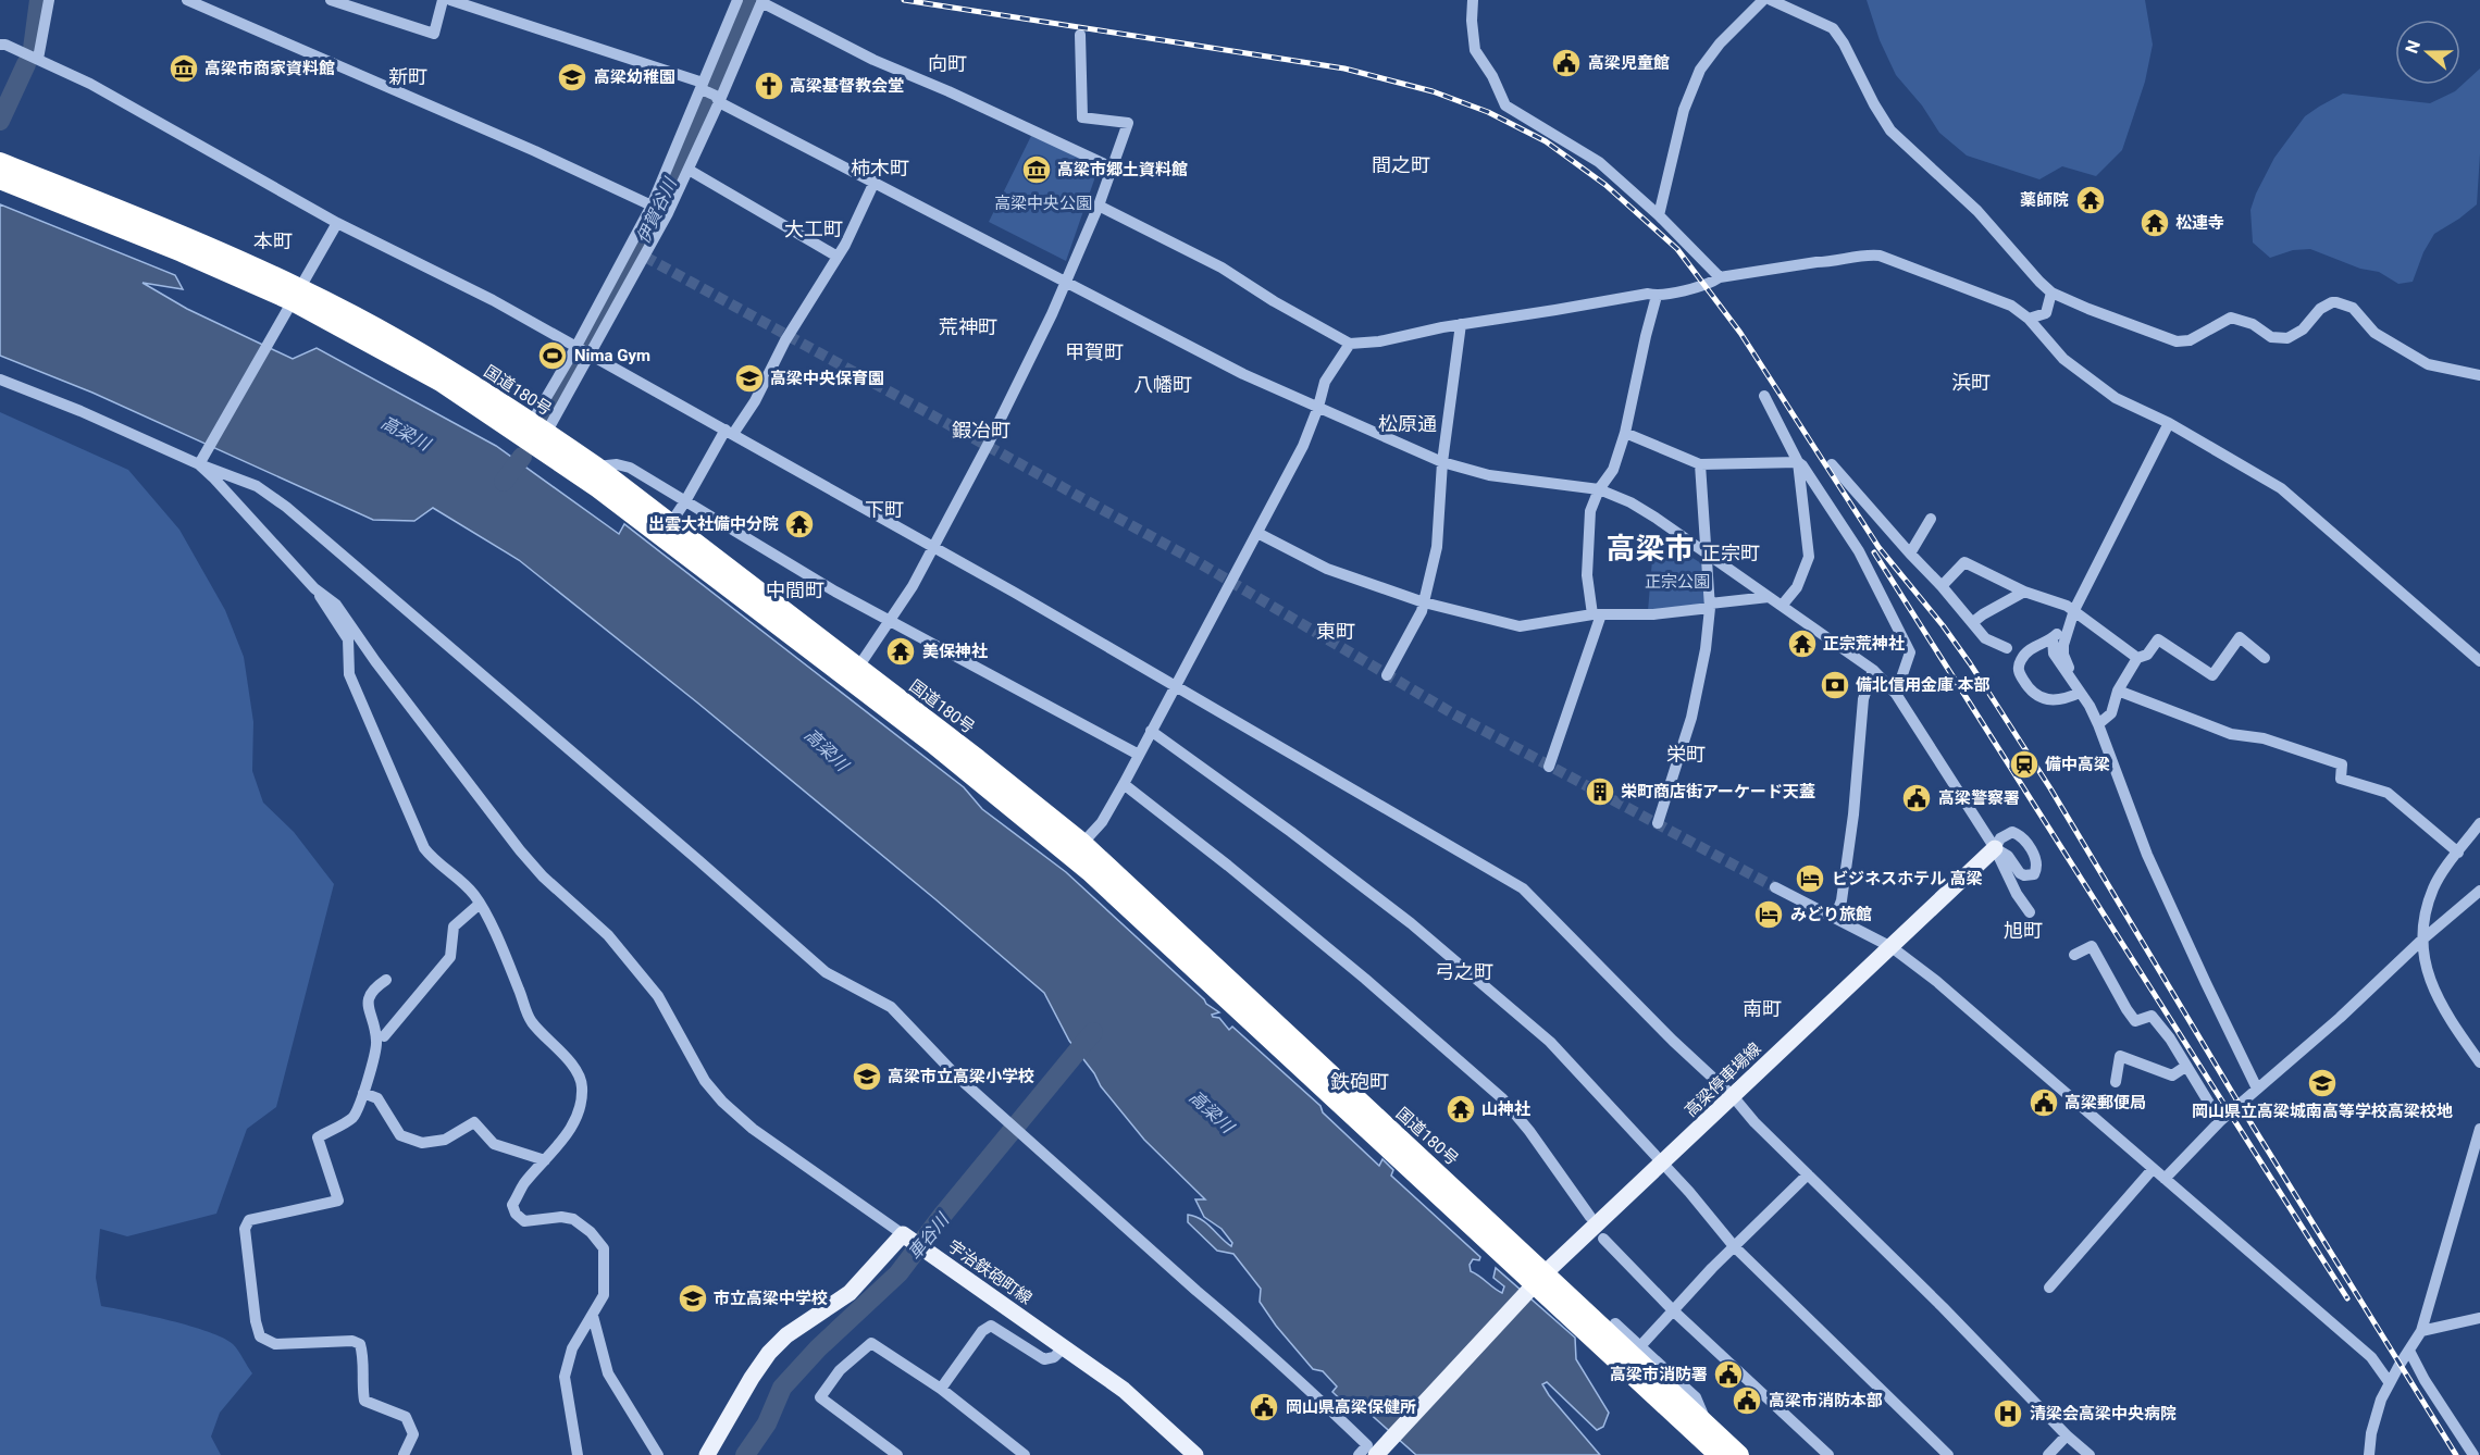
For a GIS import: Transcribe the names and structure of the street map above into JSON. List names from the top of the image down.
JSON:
{
  "streets": {
    "highway": ["国道180号"],
    "main road": ["高梁停車場線", "宇治鉄砲町線"]
  },
  "crossings": [
    ["国道180号", "高梁停車場線"]
  ],
  "districts": [
    "向町",
    "新町",
    "間之町",
    "柿木町",
    "大工町",
    "本町",
    "荒神町",
    "甲賀町",
    "浜町",
    "八幡町",
    "松原通",
    "鍜冶町",
    "下町",
    "高梁市",
    "正宗町",
    "中間町",
    "東町",
    "栄町",
    "旭町",
    "弓之町",
    "南町",
    "鉄砲町"
  ],
  "water": ["伊賀谷川", "高梁川", "車谷川"],
  "parks": ["高梁中央公園", "正宗公園"],
  "places": {
    "public building": [
      "高梁児童館",
      "高梁警察署",
      "高梁郵便局",
      "高梁市消防署",
      "高梁市消防本部",
      "岡山県高梁保健所"
    ],
    "museum": ["高梁市商家資料館", "高梁市郷土資料館"],
    "school or university": [
      "高梁幼稚園",
      "高梁中央保育園",
      "高梁市立高梁小学校",
      "岡山県立高梁城南高等学校高梁校地",
      "市立高梁中学校"
    ],
    "church": ["高梁基督教会堂"],
    "temple": [
      "薬師院",
      "松連寺",
      "出雲大社備中分院",
      "正宗荒神社",
      "美保神社",
      "山神社"
    ],
    "sports": ["Nima Gym"],
    "bank": ["備北信用金庫 本部"],
    "station": ["備中高梁"],
    "building": ["栄町商店街アーケード天蓋"],
    "hotel": ["ビジネスホテル 高梁", "みどり旅館"],
    "hospital": ["清梁会高梁中央病院"]
  },
  "north": "left"
}
